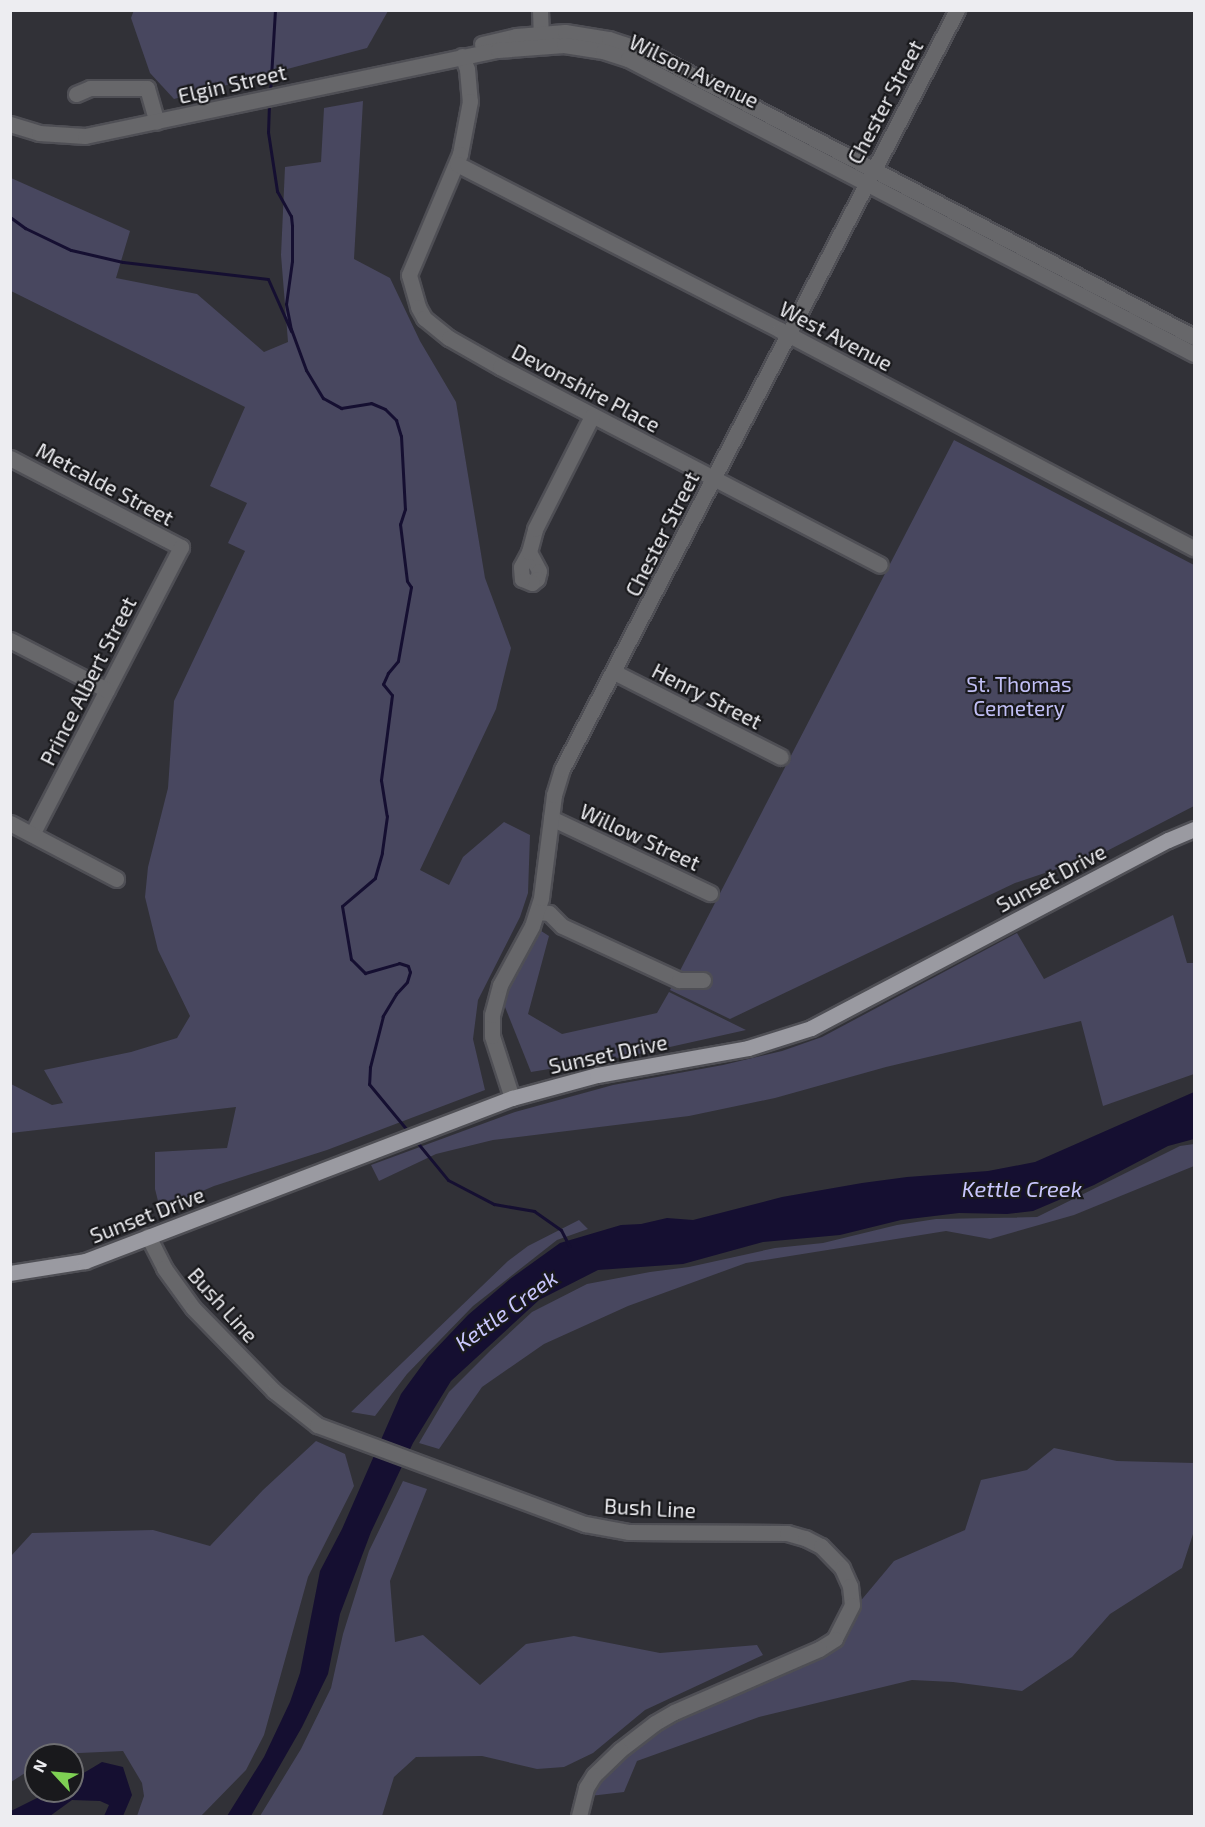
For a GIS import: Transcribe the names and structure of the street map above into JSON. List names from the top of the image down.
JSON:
{
  "streets": {
    "main road": ["Sunset Drive"],
    "street": [
      "Wilson Avenue",
      "Elgin Street",
      "Chester Street",
      "West Avenue",
      "Devonshire Place",
      "Metcalde Street",
      "Prince Albert Street",
      "Henry Street",
      "Willow Street",
      "Bush Line"
    ]
  },
  "crossings": [
    ["Wilson Avenue", "Elgin Street"],
    ["Wilson Avenue", "Chester Street"],
    ["Wilson Avenue", "Devonshire Place"],
    ["Elgin Street", "Devonshire Place"],
    ["Chester Street", "West Avenue"],
    ["Chester Street", "Devonshire Place"],
    ["Chester Street", "Henry Street"],
    ["Chester Street", "Willow Street"],
    ["Chester Street", "Sunset Drive"],
    ["West Avenue", "Devonshire Place"],
    ["Metcalde Street", "Prince Albert Street"],
    ["Sunset Drive", "Bush Line"]
  ],
  "water": ["Kettle Creek"],
  "parks": ["St. Thomas Cemetery"],
  "north": "top left"
}
